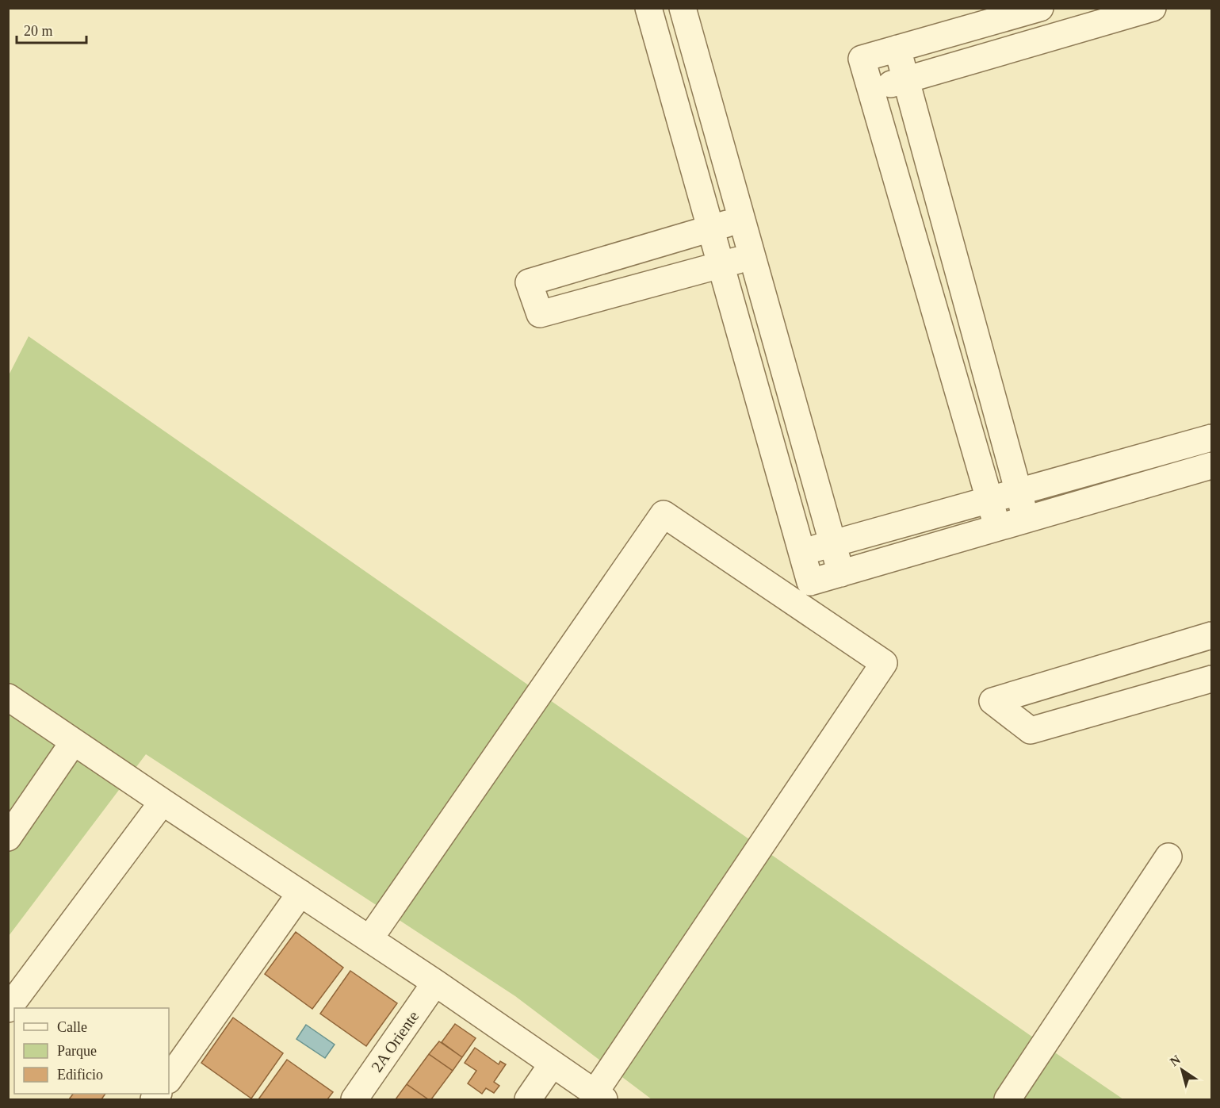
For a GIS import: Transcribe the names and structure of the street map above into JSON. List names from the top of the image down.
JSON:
{
  "streets": {
    "street": ["2A Oriente"]
  },
  "legend": ["Calle", "Parque", "Edificio"],
  "scale_bar": "20 m",
  "north": "top left"
}
